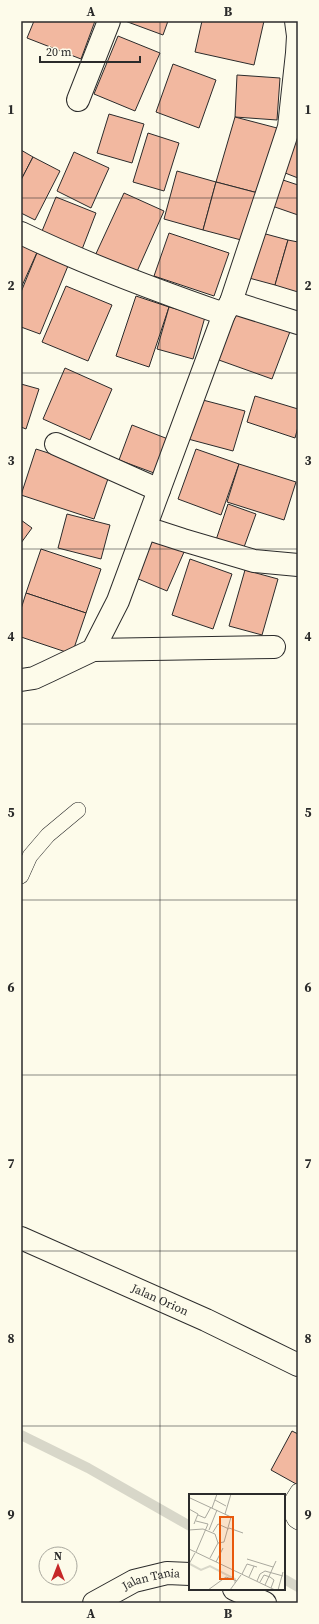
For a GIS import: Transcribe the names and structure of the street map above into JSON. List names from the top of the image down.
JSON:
{
  "streets": {
    "main road": ["Jalan Orion", "Jalan Tania"]
  },
  "scale_bar": "20 m",
  "north": "top",
  "grid": {
    "columns": ["A", "B"],
    "rows": [
      "1",
      "2",
      "3",
      "4",
      "5",
      "6",
      "7",
      "8",
      "9"
    ]
  }
}
